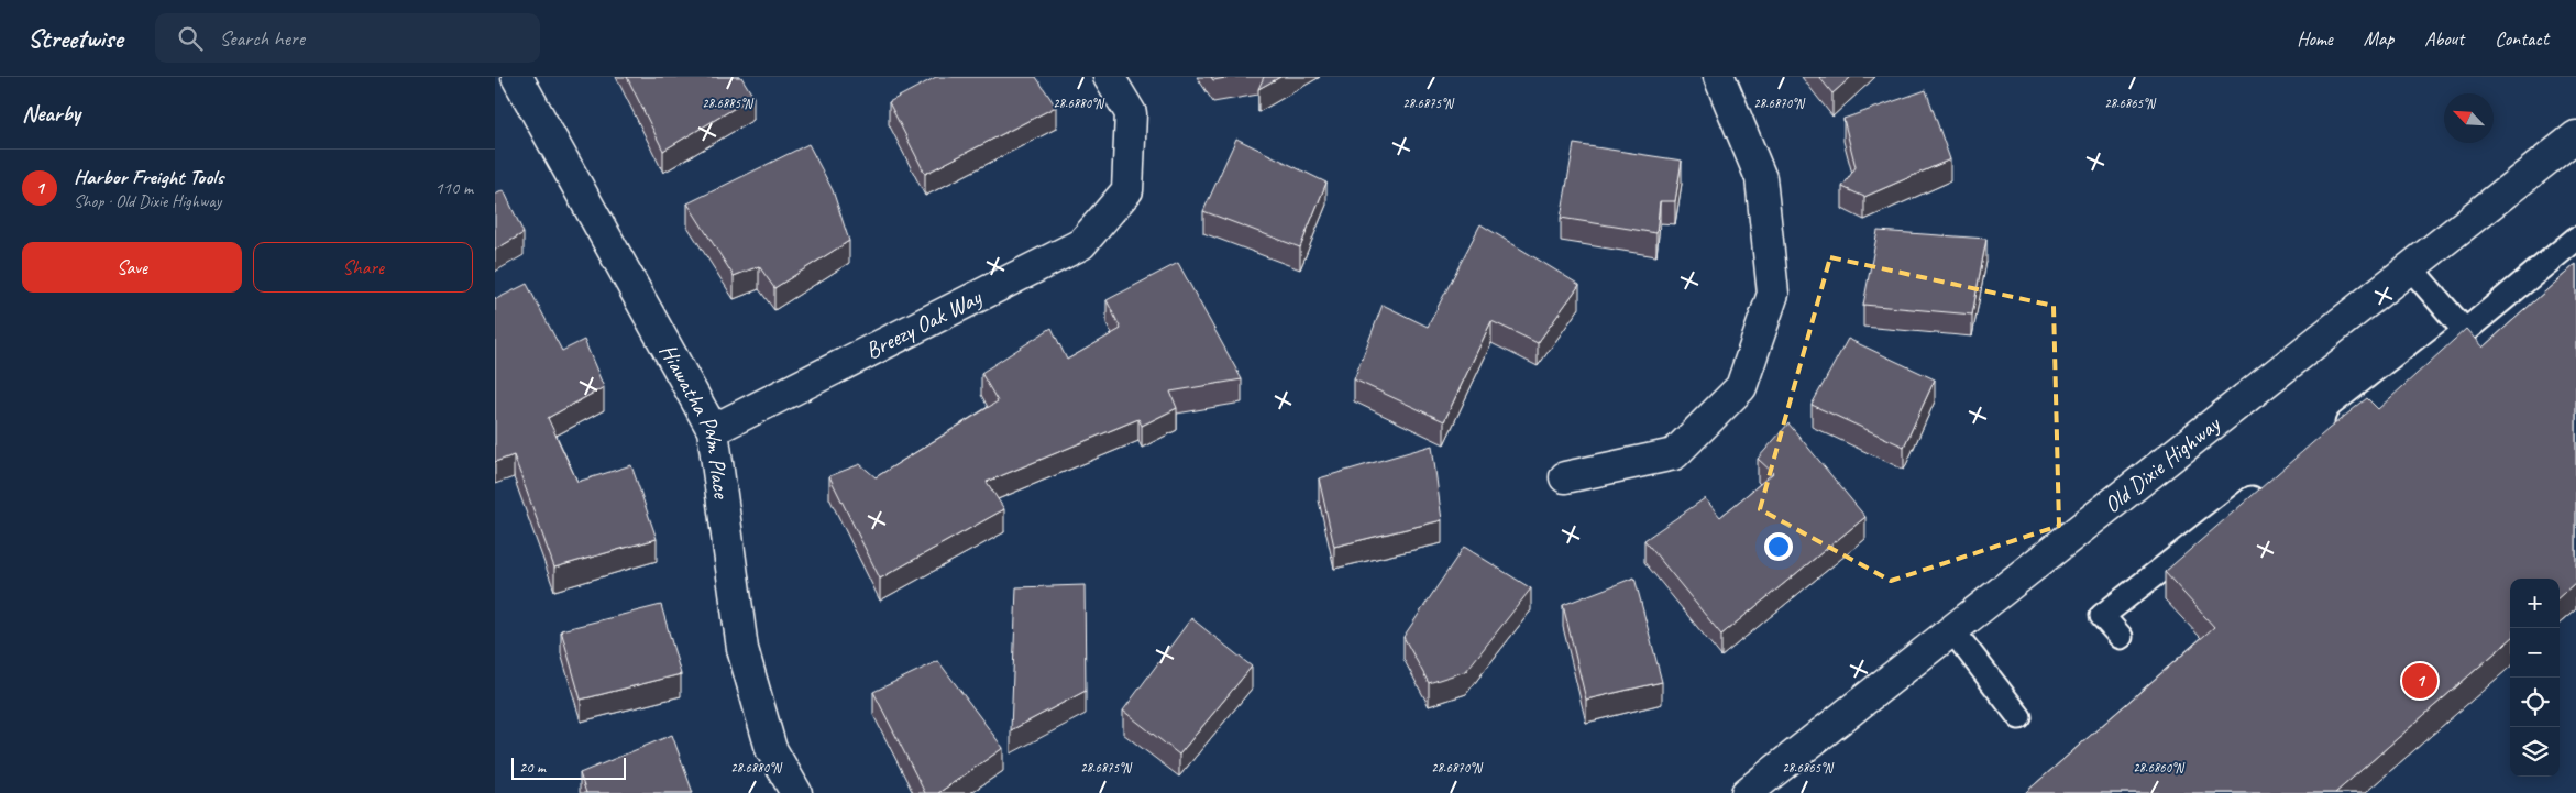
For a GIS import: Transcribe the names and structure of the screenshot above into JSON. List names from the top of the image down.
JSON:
{
  "streets": {
    "street": ["Breezy Oak Way", "Hiawatha Palm Place", "Old Dixie Highway"]
  },
  "crossings": [
    ["Breezy Oak Way", "Hiawatha Palm Place"]
  ],
  "scale_bar": "20 m",
  "north": "top left",
  "page": {
    "header": "Streetwise",
    "search": "Search here",
    "nav": [
      "Home",
      "Map",
      "About",
      "Contact"
    ],
    "heading": "Nearby",
    "list": [
      {
        "mark": "1",
        "name": "Harbor Freight Tools",
        "note": "Shop · Old Dixie Highway",
        "value": "110 m"
      }
    ],
    "buttons": ["Save", "Share"],
    "map_buttons": ["+", "−"],
    "pins": "1",
    "scale": "20 m"
  },
  "coordinates": [
    "28.6885°N",
    "28.6880°N",
    "28.6875°N",
    "28.6870°N",
    "28.6865°N",
    "28.6860°N"
  ]
}
